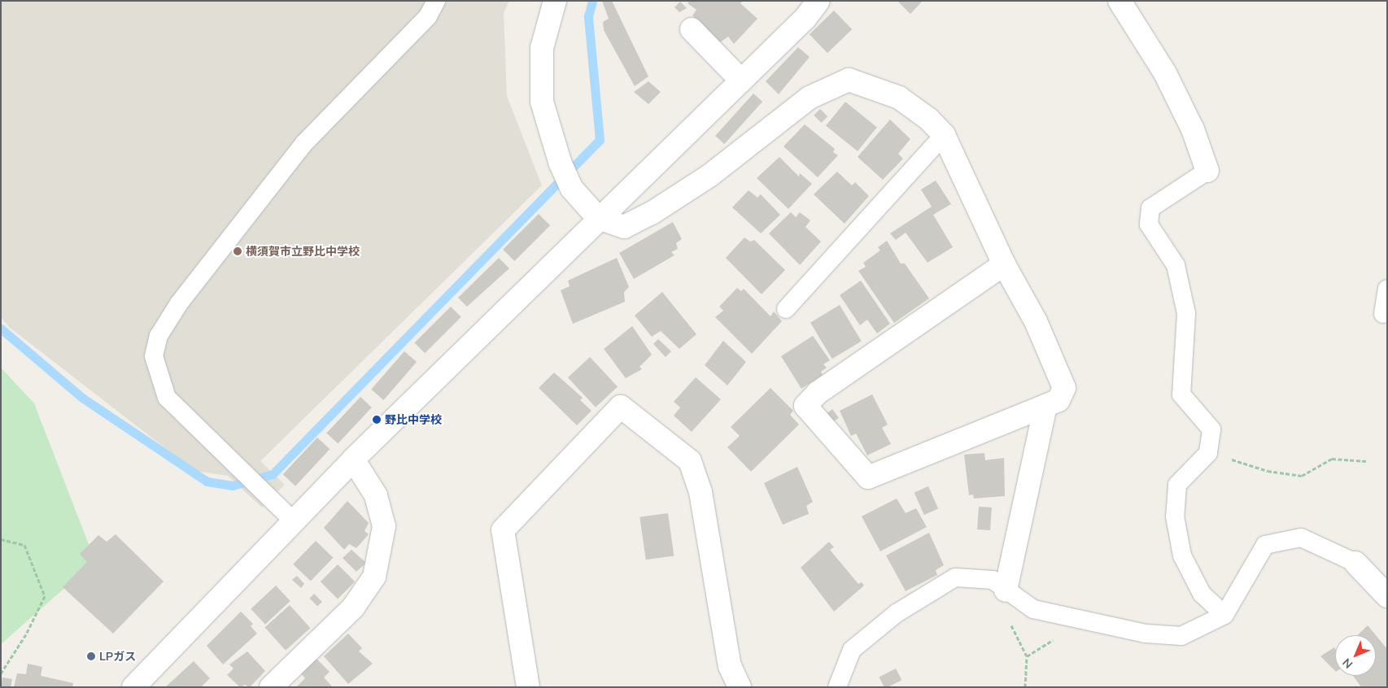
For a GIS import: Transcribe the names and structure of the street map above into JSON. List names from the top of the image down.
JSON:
{
  "places": ["横須賀市立野比中学校", "野比中学校", "LPガス"],
  "north": "bottom left"
}
